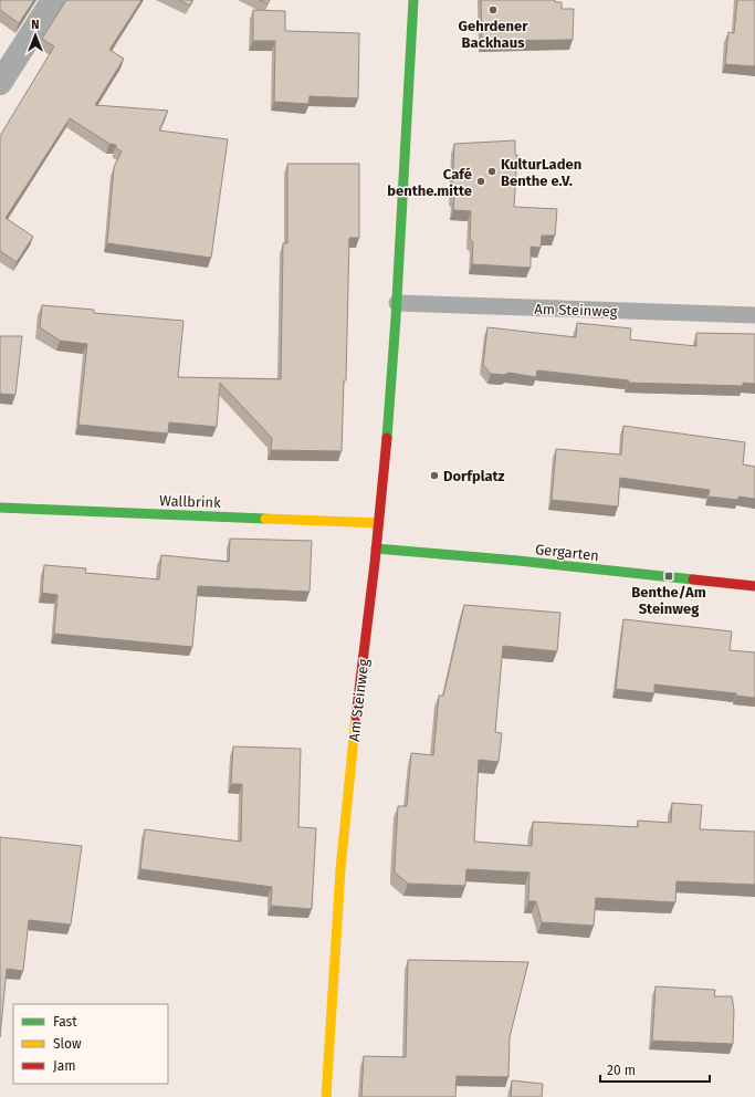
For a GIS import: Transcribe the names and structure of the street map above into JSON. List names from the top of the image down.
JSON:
{
  "streets": {
    "street": ["Am Steinweg", "Wallbrink", "Gergarten"]
  },
  "crossings": [
    ["Am Steinweg", "Wallbrink"],
    ["Am Steinweg", "Gergarten"]
  ],
  "places": {
    "other": [
      "Gehrdener Backhaus",
      "KulturLaden Benthe e.V.",
      "Café benthe.mitte",
      "Dorfplatz"
    ],
    "transit": ["Benthe/Am Steinweg"]
  },
  "legend": ["Fast", "Slow", "Jam"],
  "scale_bar": "20 m",
  "north": "top"
}
